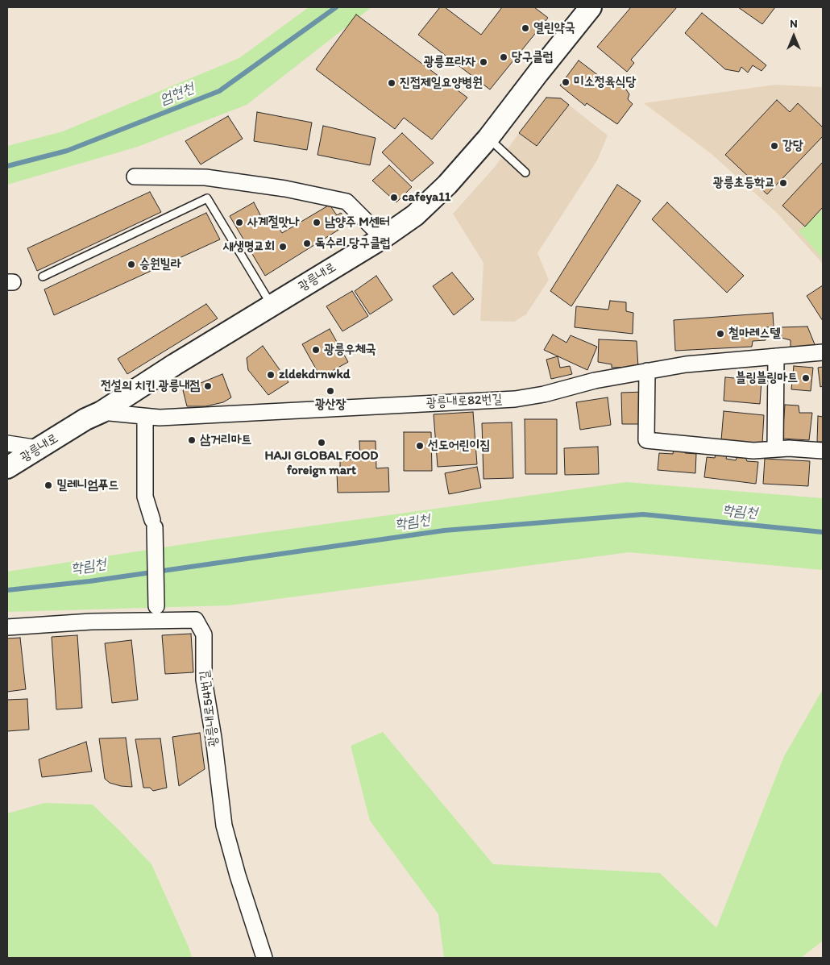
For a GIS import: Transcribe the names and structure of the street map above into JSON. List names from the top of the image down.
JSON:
{
  "streets": {
    "street": ["광릉내로", "광릉내로82번길", "광릉내로54번길"]
  },
  "crossings": [
    ["광릉내로", "광릉내로82번길"]
  ],
  "water": ["엄현천", "학림천"],
  "places": [
    "열린약국",
    "당구클럽",
    "광릉프라자",
    "미소정육식당",
    "진접제일요양병원",
    "강당",
    "광릉초등학교",
    "cafeya11",
    "사계절맛나",
    "남양주 M센터",
    "독수리 당구클럽",
    "새생명교회",
    "승원빌라",
    "철마레스텔",
    "광릉우체국",
    "zldekdrnwkd",
    "블링블링마트",
    "전설의 치킨 광릉내점",
    "광산장",
    "삼거리마트",
    "HAJI GLOBAL FOOD foreign mart",
    "선도어린이집",
    "밀레니엄푸드"
  ],
  "north": "top"
}
